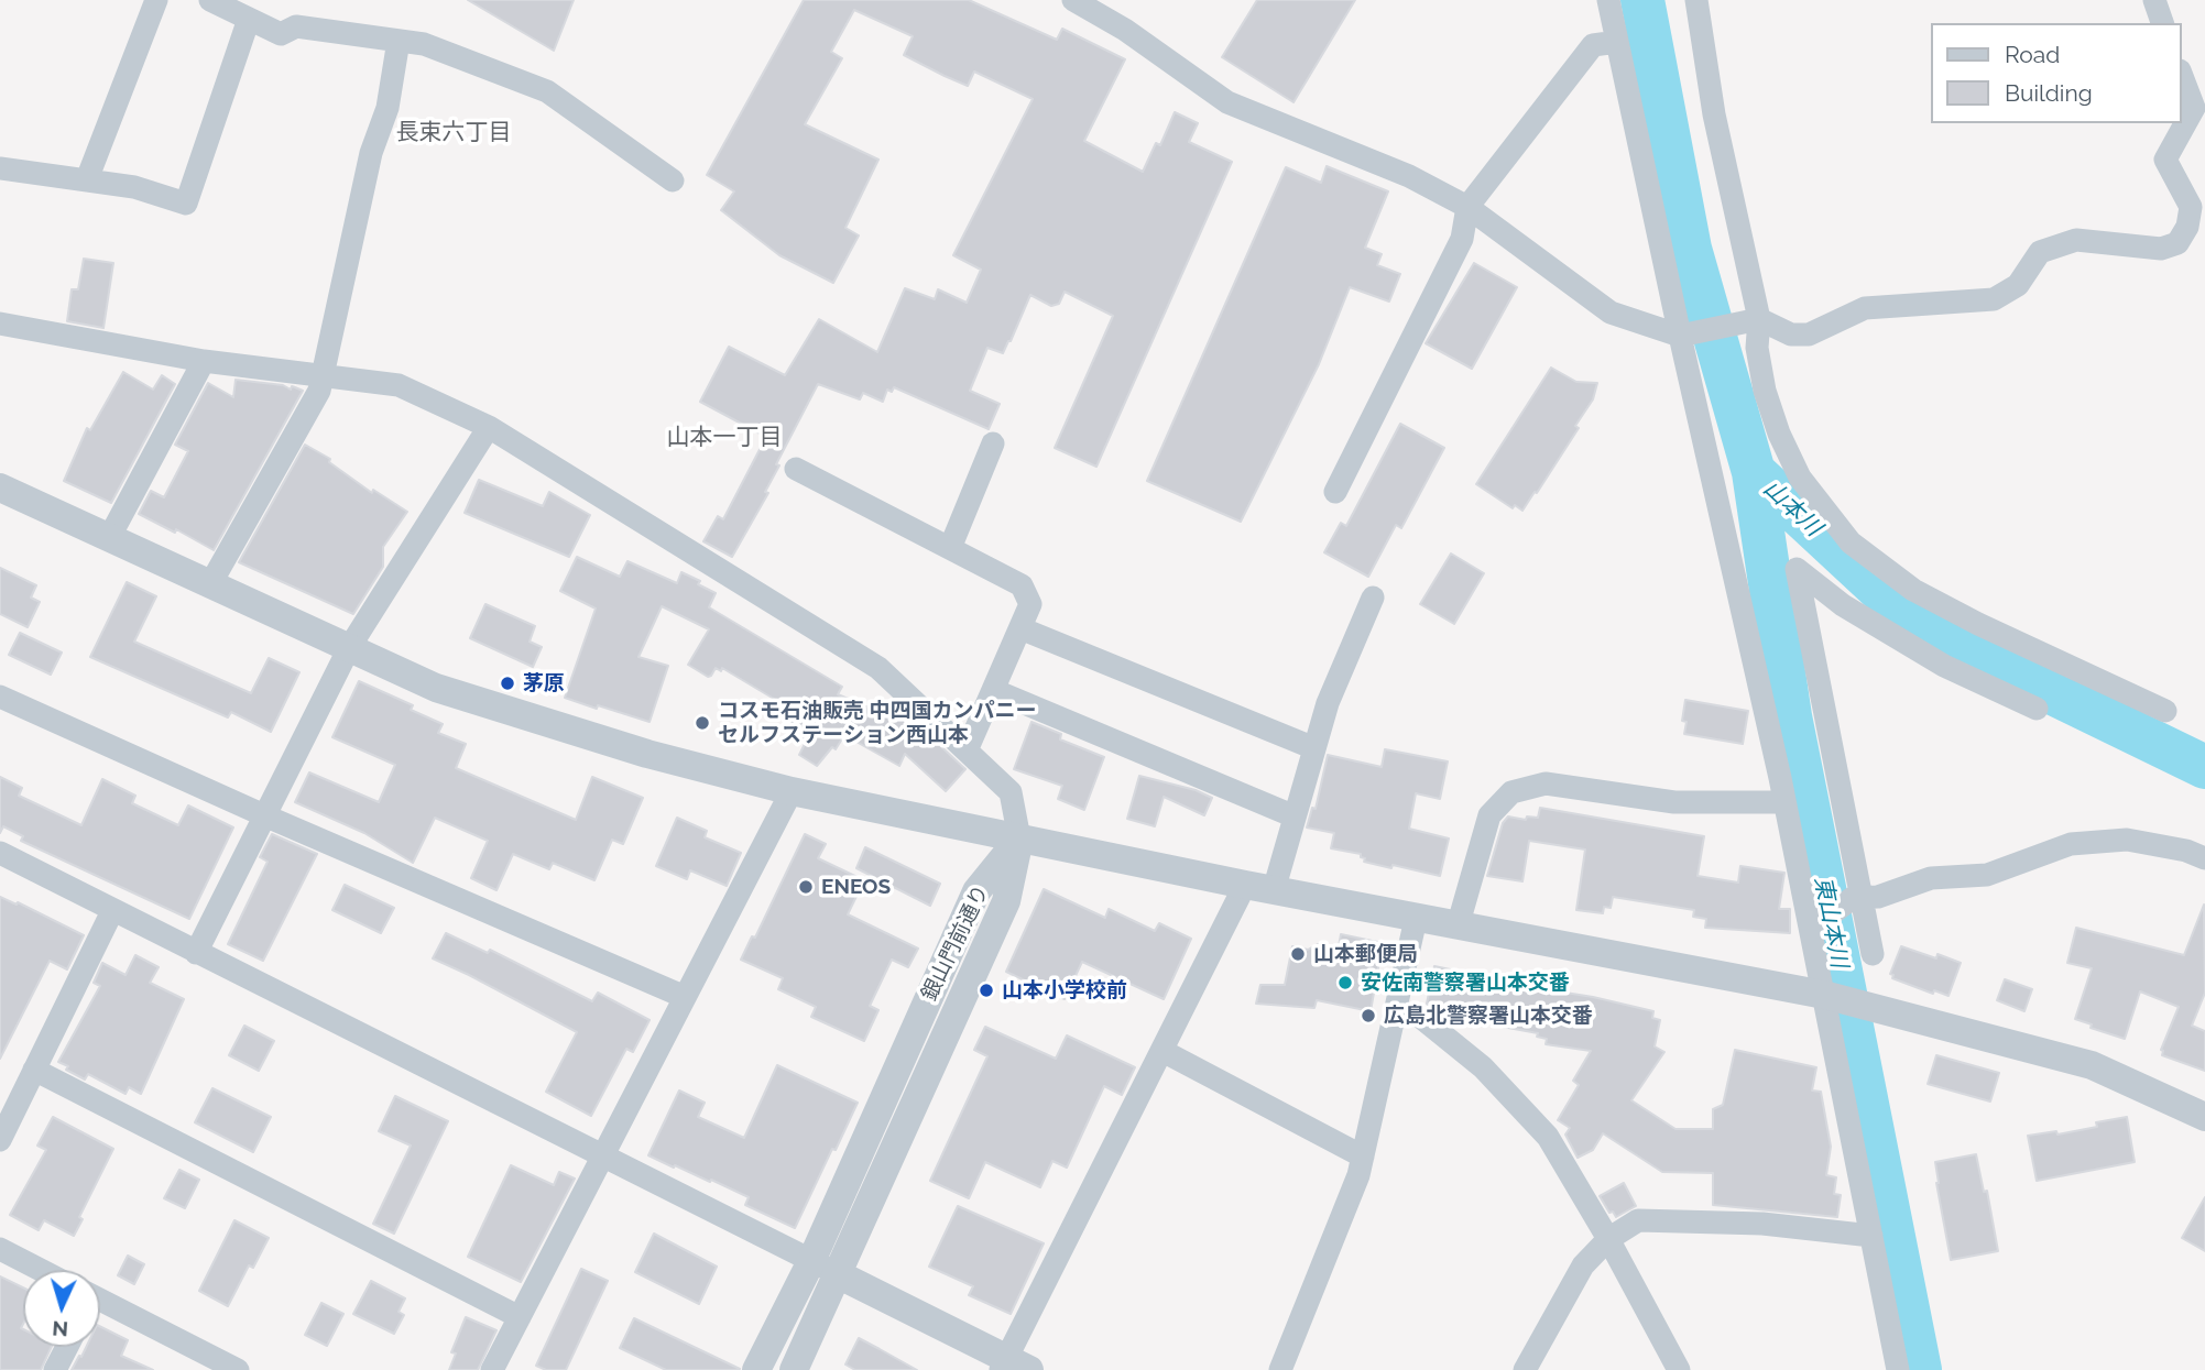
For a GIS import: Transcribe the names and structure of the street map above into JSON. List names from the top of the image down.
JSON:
{
  "streets": {
    "street": ["銀山門前通り"]
  },
  "districts": ["長束六丁目", "山本一丁目"],
  "water": ["山本川", "東山本川"],
  "places": [
    "茅原",
    "コスモ石油販売 中四国カンパニー セルフステーション西山本",
    "ENEOS",
    "山本郵便局",
    "安佐南警察署山本交番",
    "山本小学校前",
    "広島北警察署山本交番"
  ],
  "legend": ["Road", "Building"],
  "north": "bottom"
}
